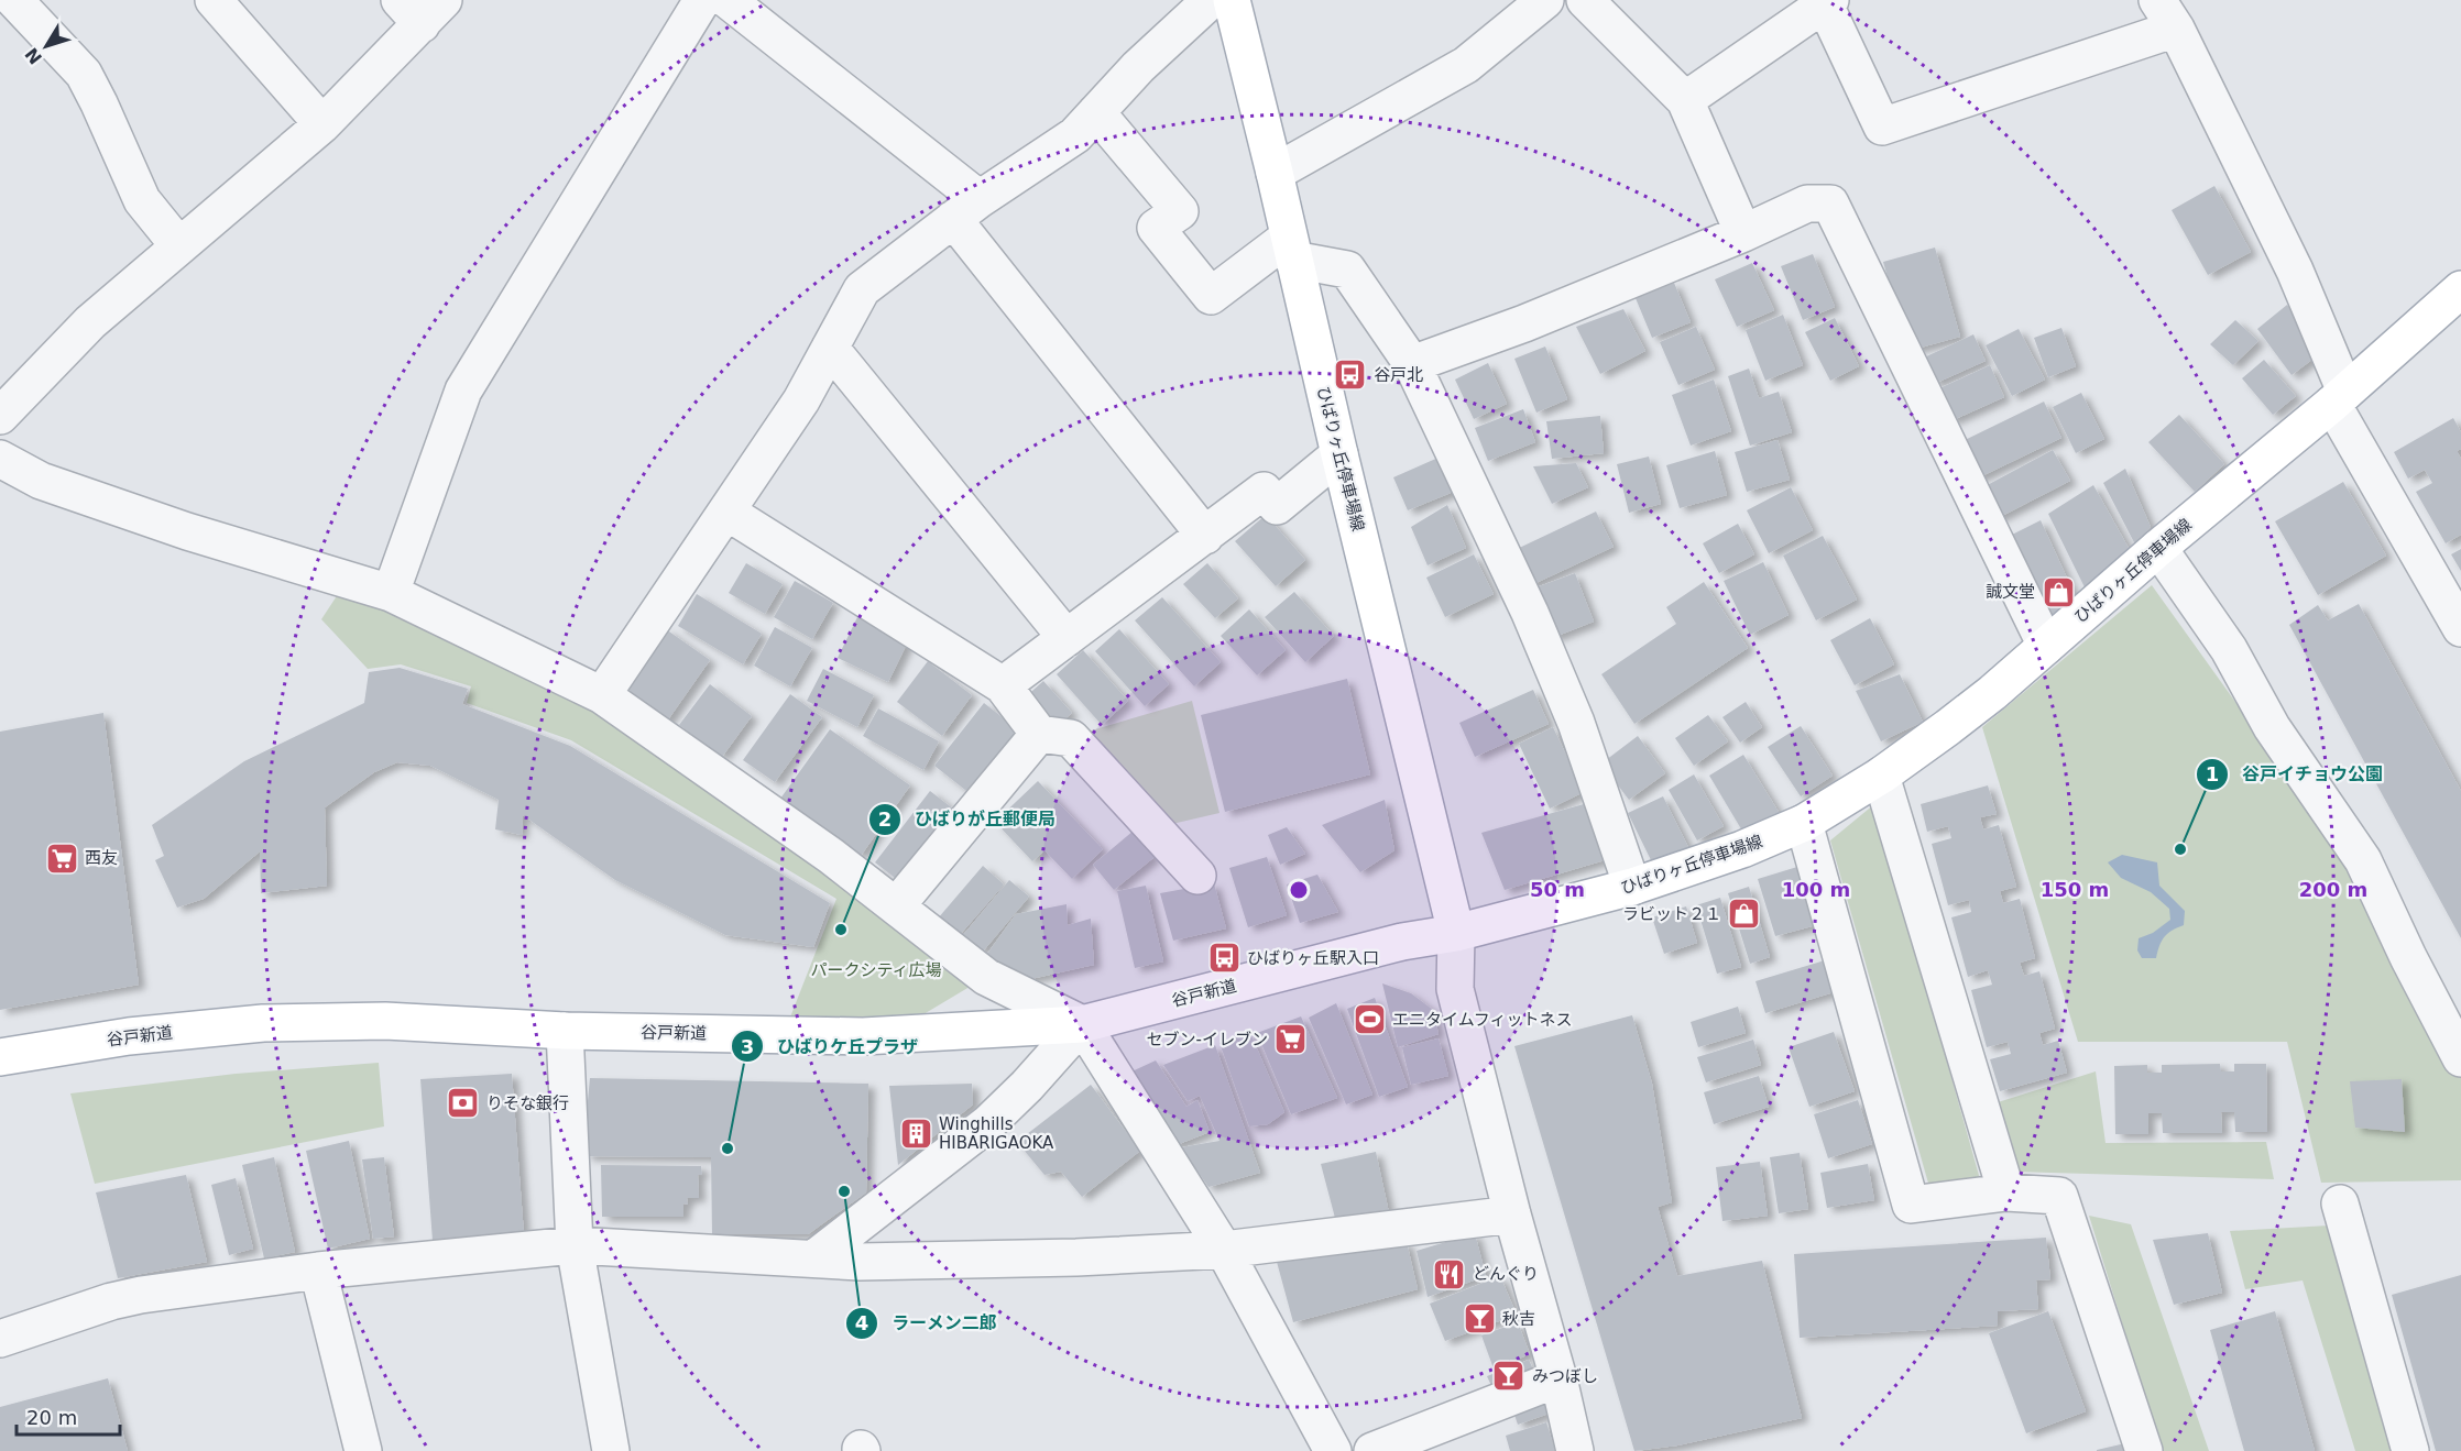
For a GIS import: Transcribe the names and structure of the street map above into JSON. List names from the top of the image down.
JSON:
{
  "streets": {
    "main road": ["ひばりヶ丘停車場線", "谷戸新道"]
  },
  "crossings": [
    ["ひばりヶ丘停車場線", "谷戸新道"]
  ],
  "parks": ["パークシティ広場"],
  "places": {
    "bus stop": ["谷戸北", "ひばりヶ丘駅入口"],
    "shop": ["誠文堂", "ラビット２１"],
    "other": [
      "谷戸イチョウ公園",
      "ひばりが丘郵便局",
      "ひばりケ丘プラザ",
      "ラーメン二郎"
    ],
    "supermarket": ["西友", "セブン-イレブン"],
    "sports": ["エニタイムフィットネス"],
    "bank": ["りそな銀行"],
    "building": ["Winghills HIBARIGAOKA"],
    "restaurant": ["どんぐり"],
    "bar": ["秋吉", "みつぼし"]
  },
  "scale_bar": "20 m",
  "north": "bottom left",
  "rings": [
    "50 m",
    "100 m",
    "150 m",
    "200 m"
  ]
}
